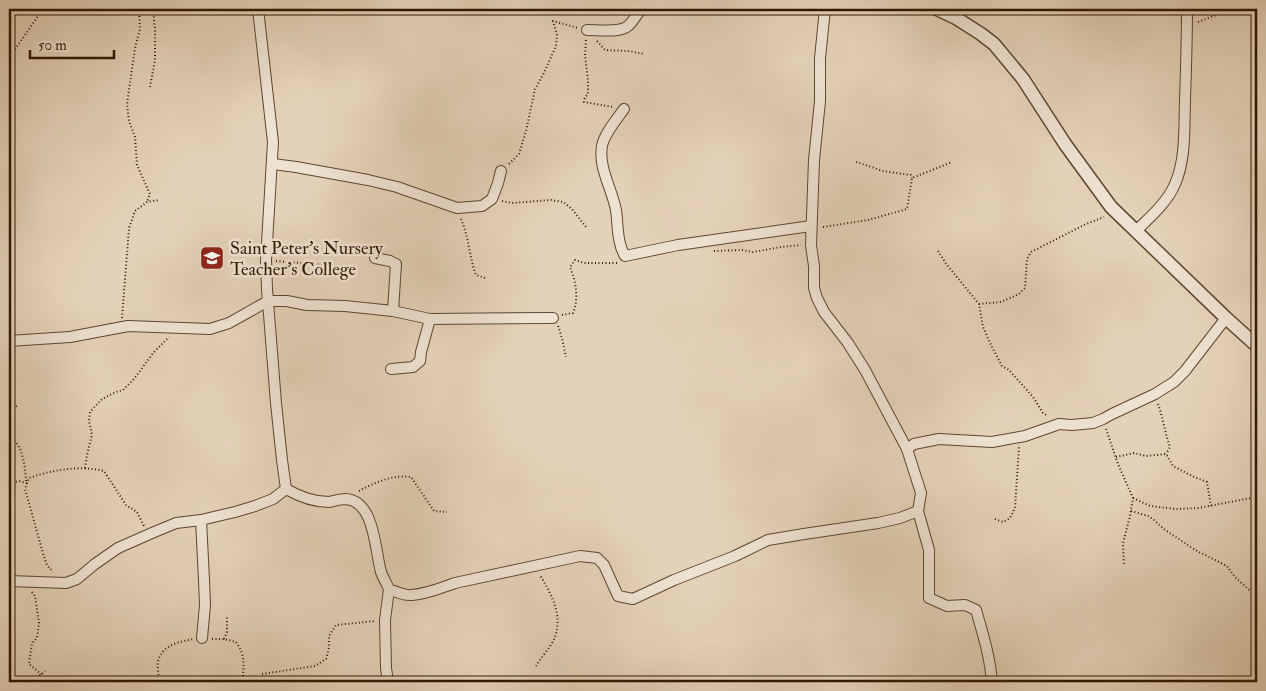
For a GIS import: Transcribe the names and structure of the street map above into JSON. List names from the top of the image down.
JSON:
{
  "places": {
    "school or university": ["Saint Peter's Nursery Teacher's College"]
  },
  "scale_bar": "50 m"
}
